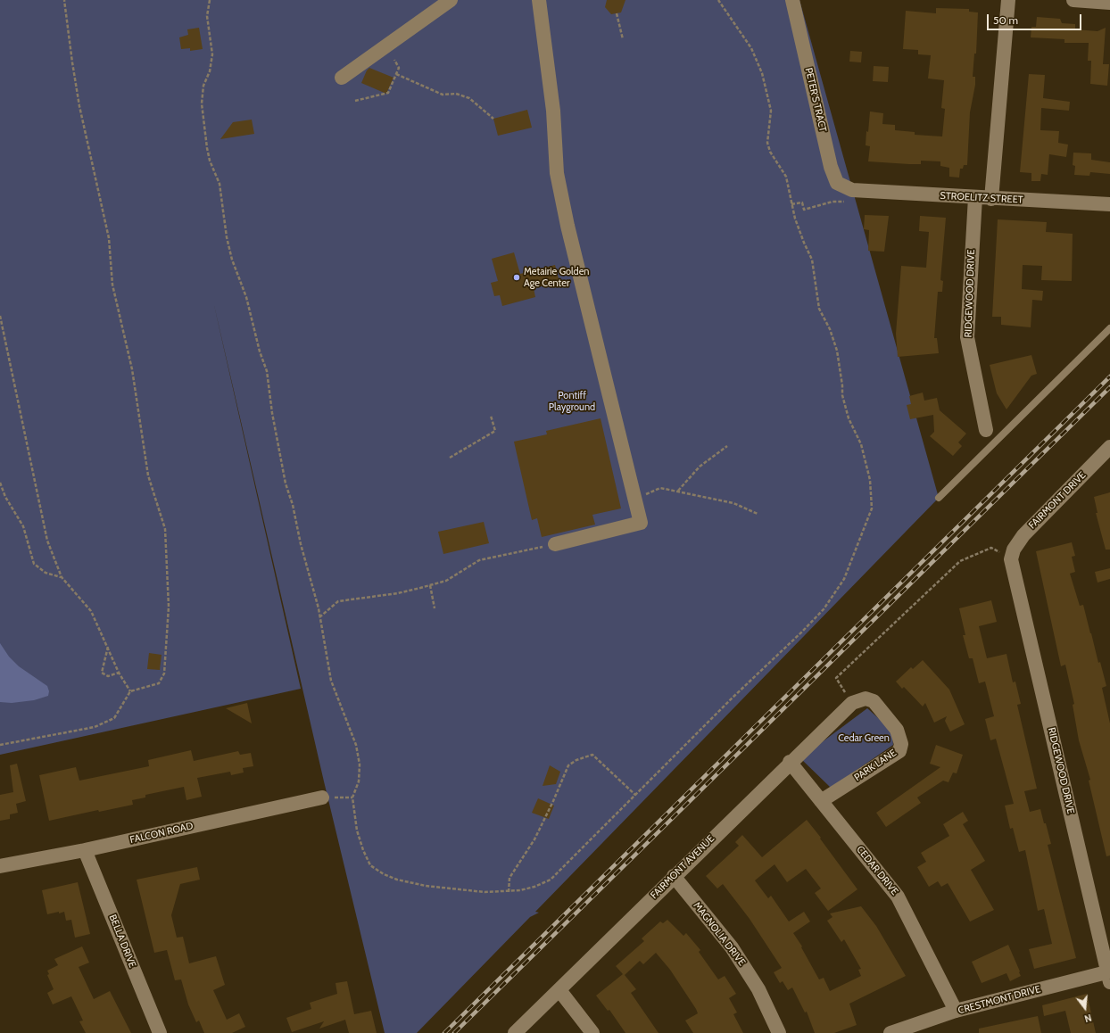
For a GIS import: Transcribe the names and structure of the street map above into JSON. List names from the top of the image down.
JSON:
{
  "streets": {
    "street": [
      "PETER'S TRACT",
      "STROELITZ STREET",
      "RIDGEWOOD DRIVE",
      "FAIRMONT DRIVE",
      "PARK LANE",
      "FALCON ROAD",
      "FAIRMONT AVENUE",
      "CEDAR DRIVE",
      "MAGNOLIA DRIVE",
      "BELLA DRIVE",
      "CRESTMONT DRIVE"
    ]
  },
  "crossings": [
    ["PETER'S TRACT", "STROELITZ STREET"],
    ["STROELITZ STREET", "RIDGEWOOD DRIVE"],
    ["RIDGEWOOD DRIVE", "FAIRMONT DRIVE"],
    ["RIDGEWOOD DRIVE", "CRESTMONT DRIVE"],
    ["PARK LANE", "FAIRMONT AVENUE"],
    ["PARK LANE", "CEDAR DRIVE"],
    ["FALCON ROAD", "BELLA DRIVE"],
    ["FAIRMONT AVENUE", "CEDAR DRIVE"],
    ["FAIRMONT AVENUE", "MAGNOLIA DRIVE"],
    ["CEDAR DRIVE", "CRESTMONT DRIVE"]
  ],
  "parks": ["Pontiff Playground", "Cedar Green"],
  "places": ["Metairie Golden Age Center"],
  "scale_bar": "50 m",
  "north": "bottom"
}
